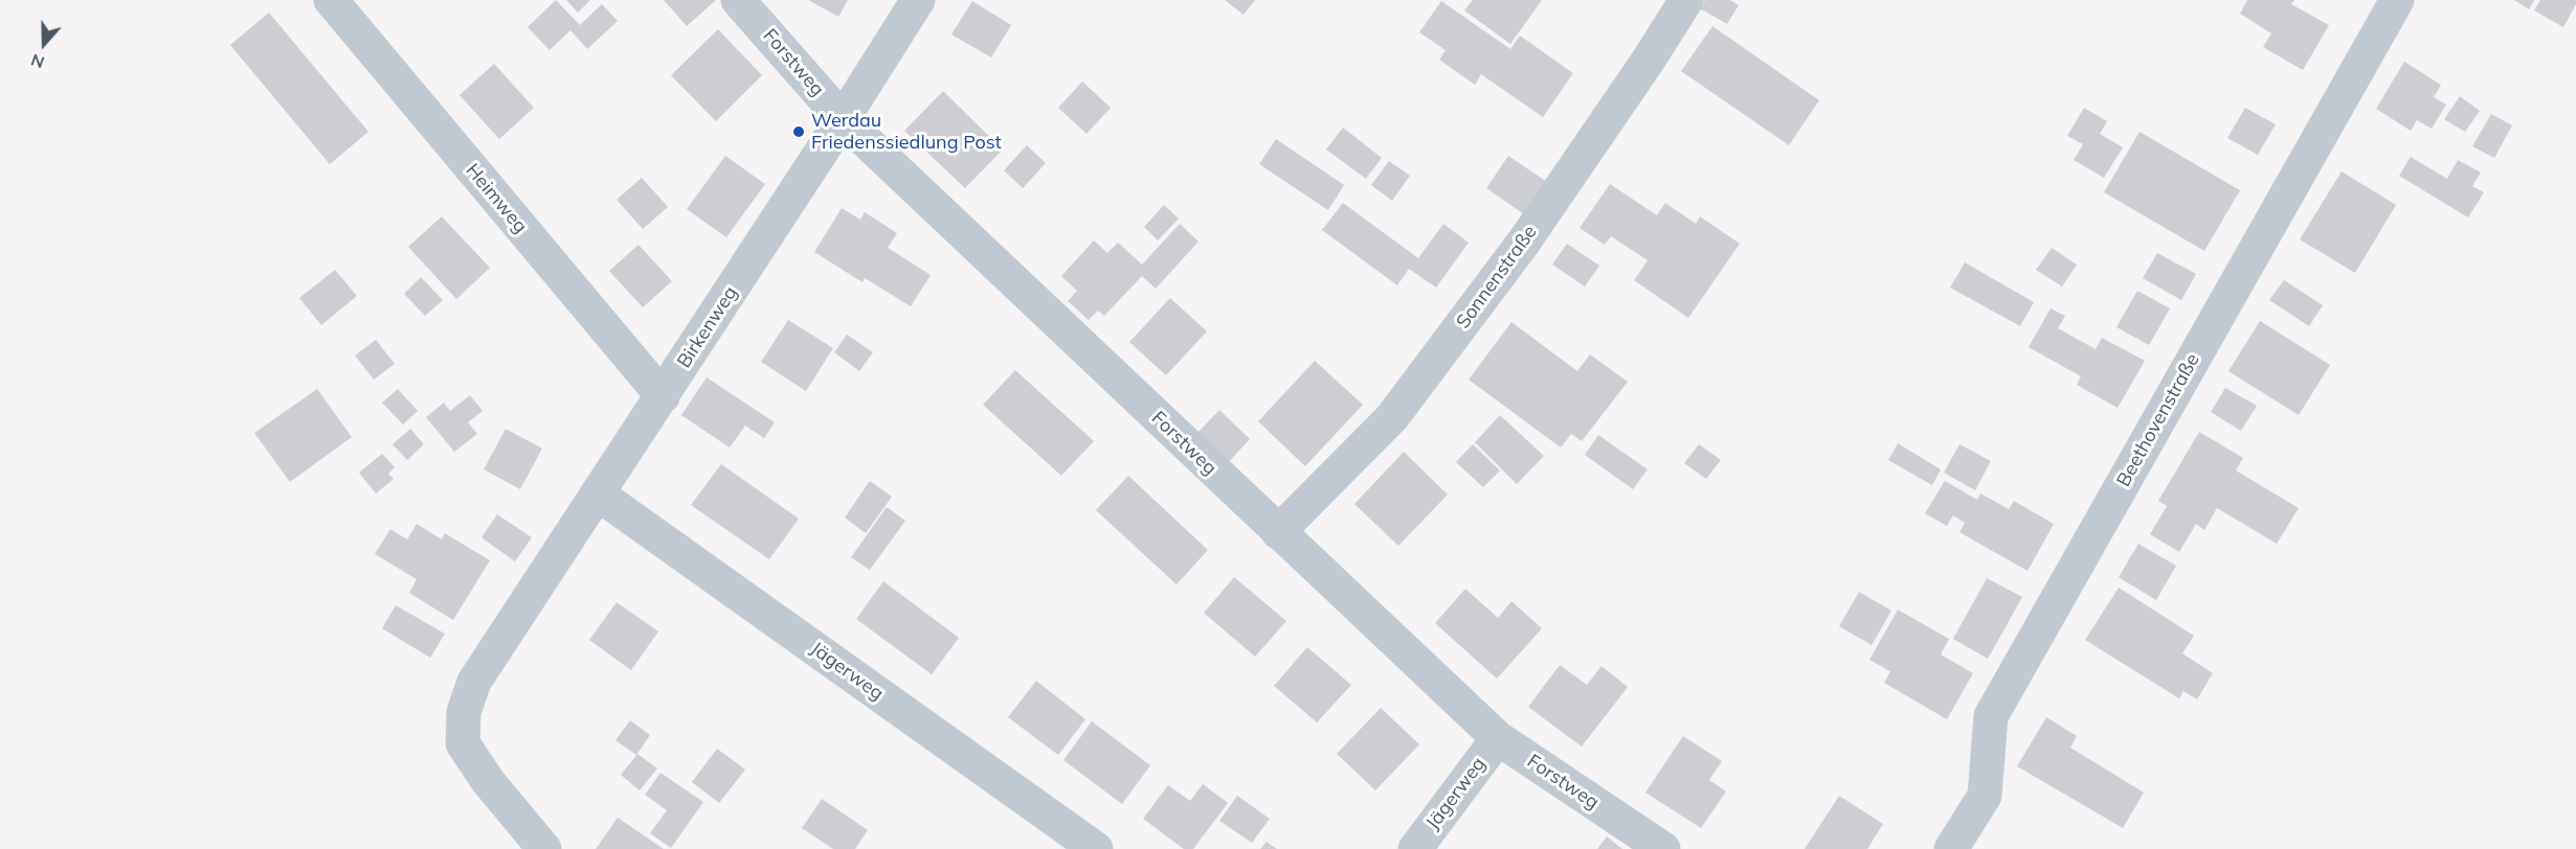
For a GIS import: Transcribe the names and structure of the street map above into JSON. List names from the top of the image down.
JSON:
{
  "streets": {
    "street": [
      "Forstweg",
      "Heimweg",
      "Sonnenstraße",
      "Birkenweg",
      "Beethovenstraße",
      "Jägerweg"
    ]
  },
  "crossings": [
    ["Forstweg", "Sonnenstraße"],
    ["Forstweg", "Birkenweg"],
    ["Forstweg", "Jägerweg"],
    ["Heimweg", "Birkenweg"],
    ["Birkenweg", "Jägerweg"]
  ],
  "places": ["Werdau Friedenssiedlung Post"],
  "north": "bottom"
}
